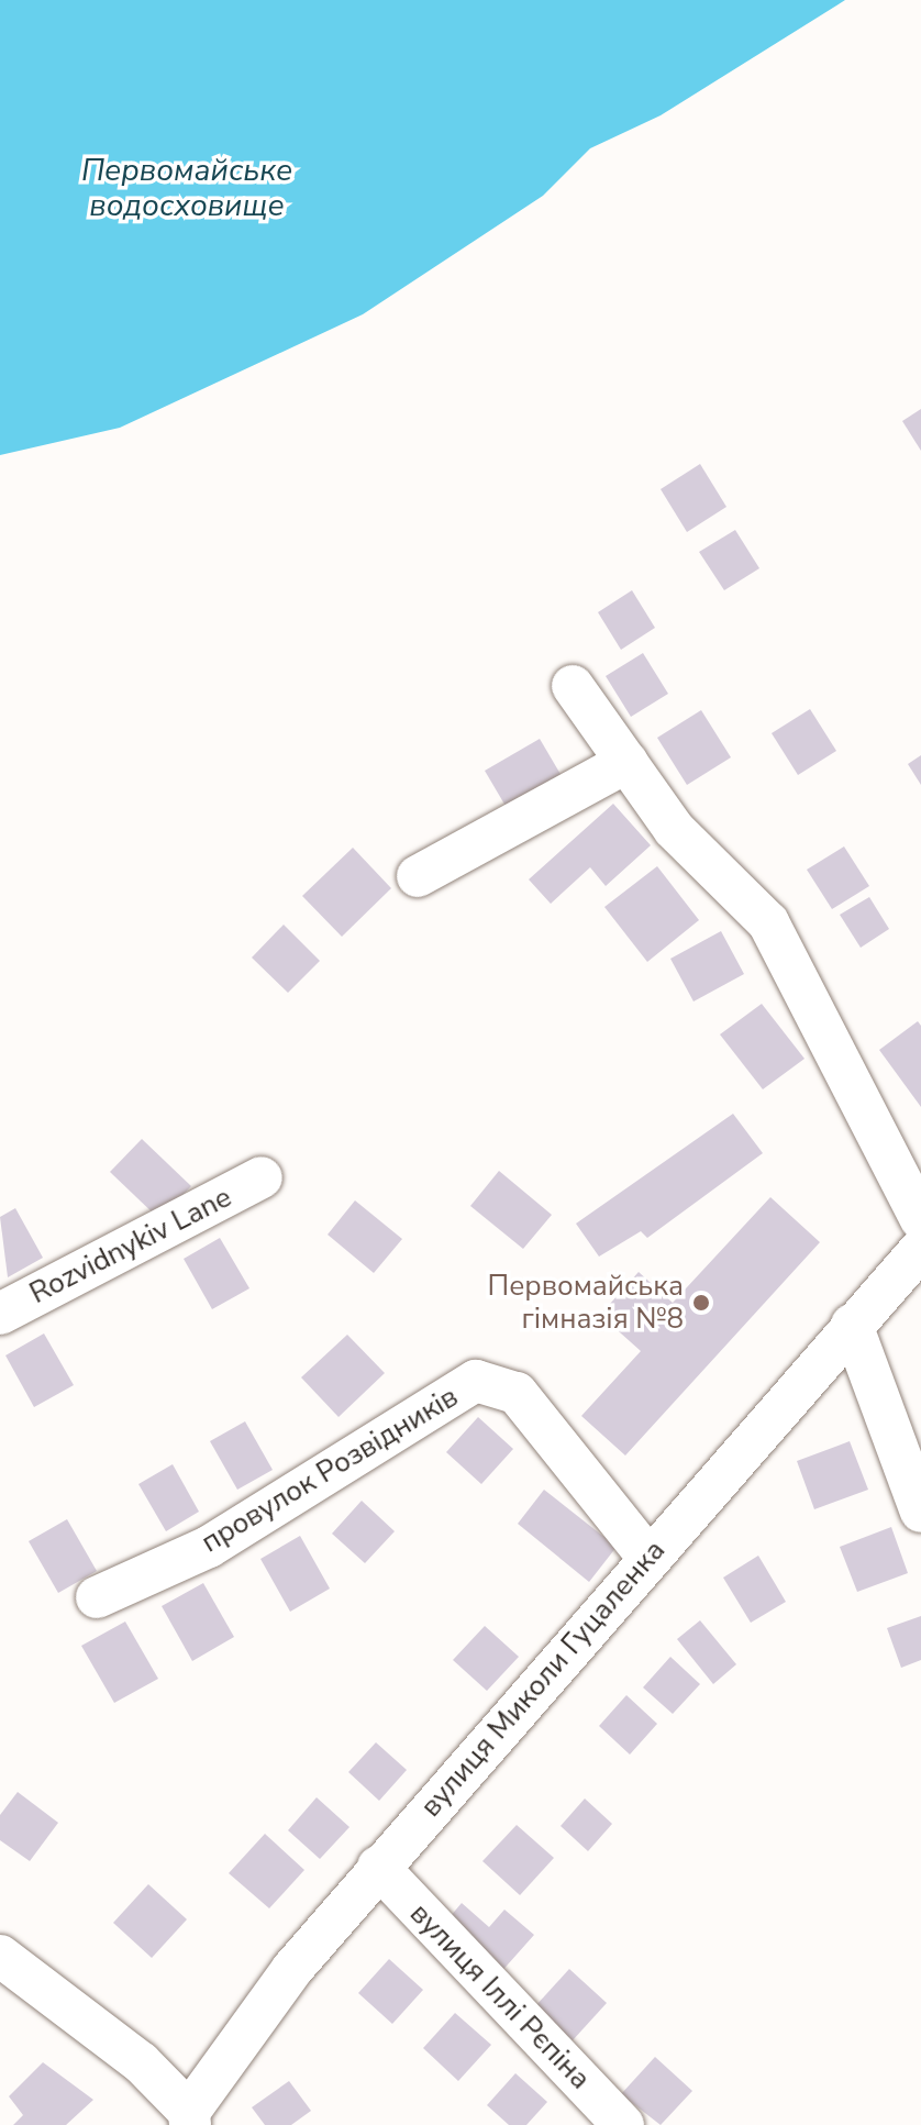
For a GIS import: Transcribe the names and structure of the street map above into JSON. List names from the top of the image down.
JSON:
{
  "streets": {
    "street": [
      "Rozvidnykiv Lane",
      "провулок Розвідників",
      "вулиця Миколи Гуцаленка",
      "вулиця Іллі Рєпіна"
    ]
  },
  "crossings": [
    ["провулок Розвідників", "вулиця Миколи Гуцаленка"],
    ["вулиця Миколи Гуцаленка", "вулиця Іллі Рєпіна"]
  ],
  "water": ["Первомайське водосховище"],
  "places": ["Первомайська гімназія №8"]
}
